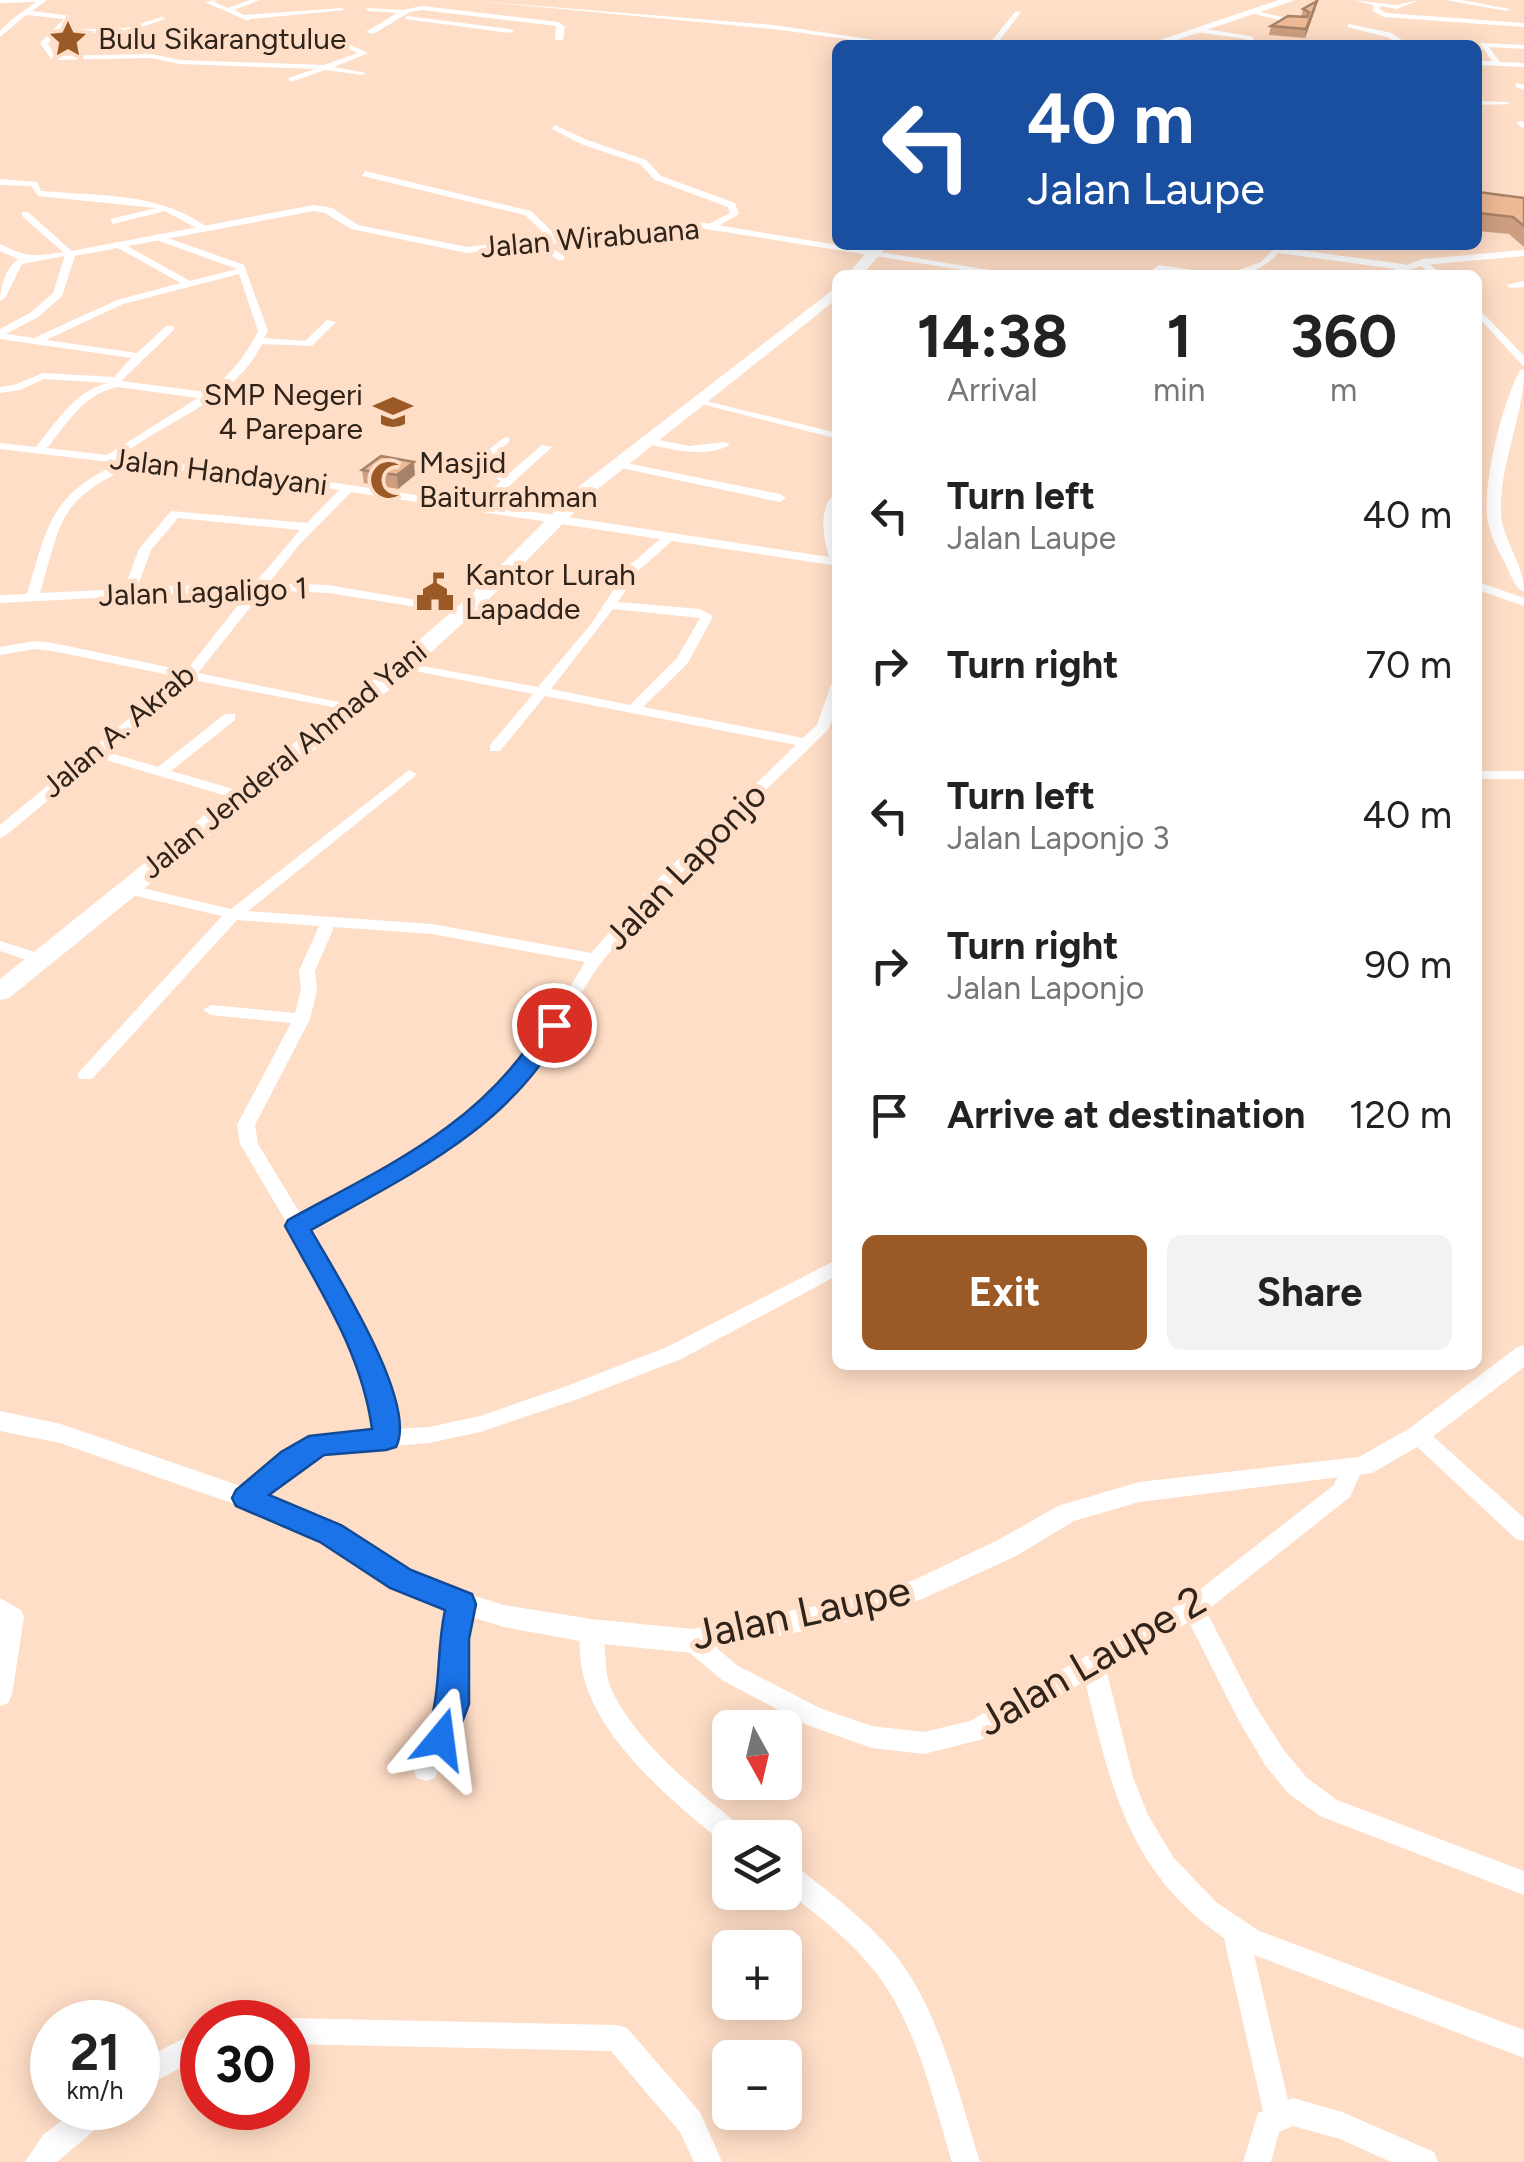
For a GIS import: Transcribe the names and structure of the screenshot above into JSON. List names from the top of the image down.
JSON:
{
  "streets": {
    "highway": ["Jalan Jenderal Ahmad Yani"],
    "street": [
      "Jalan Wirabuana",
      "Jalan Handayani",
      "Jalan Lagaligo 1",
      "Jalan A. Akrab",
      "Jalan Laponjo",
      "Jalan Laupe",
      "Jalan Laupe 2"
    ]
  },
  "crossings": [
    ["Jalan Handayani", "Jalan A. Akrab"],
    ["Jalan Handayani", "Jalan Jenderal Ahmad Yani"],
    ["Jalan Lagaligo 1", "Jalan A. Akrab"],
    ["Jalan Lagaligo 1", "Jalan Jenderal Ahmad Yani"],
    ["Jalan Laupe", "Jalan Laupe 2"]
  ],
  "places": {
    "place": ["Bulu Sikarangtulue"],
    "school or university": ["SMP Negeri 4 Parepare"],
    "mosque": ["Masjid Baiturrahman"],
    "public building": ["Kantor Lurah Lapadde"]
  },
  "north": "bottom",
  "page": {
    "turn": ["40 m", "Jalan Laupe"],
    "eta": [
      "14:38",
      "Arrival",
      "1",
      "min",
      "360",
      "m"
    ],
    "list": [
      {
        "name": "Turn left",
        "note": "Jalan Laupe",
        "value": "40 m"
      },
      {
        "name": "Turn right",
        "value": "70 m"
      },
      {
        "name": "Turn left",
        "note": "Jalan Laponjo 3",
        "value": "40 m"
      },
      {
        "name": "Turn right",
        "note": "Jalan Laponjo",
        "value": "90 m"
      },
      {
        "name": "Arrive at destination",
        "value": "120 m"
      }
    ],
    "buttons": ["Exit", "Share"],
    "map_buttons": ["+", "−"],
    "speed": "21 km/h",
    "limit": "30"
  }
}
